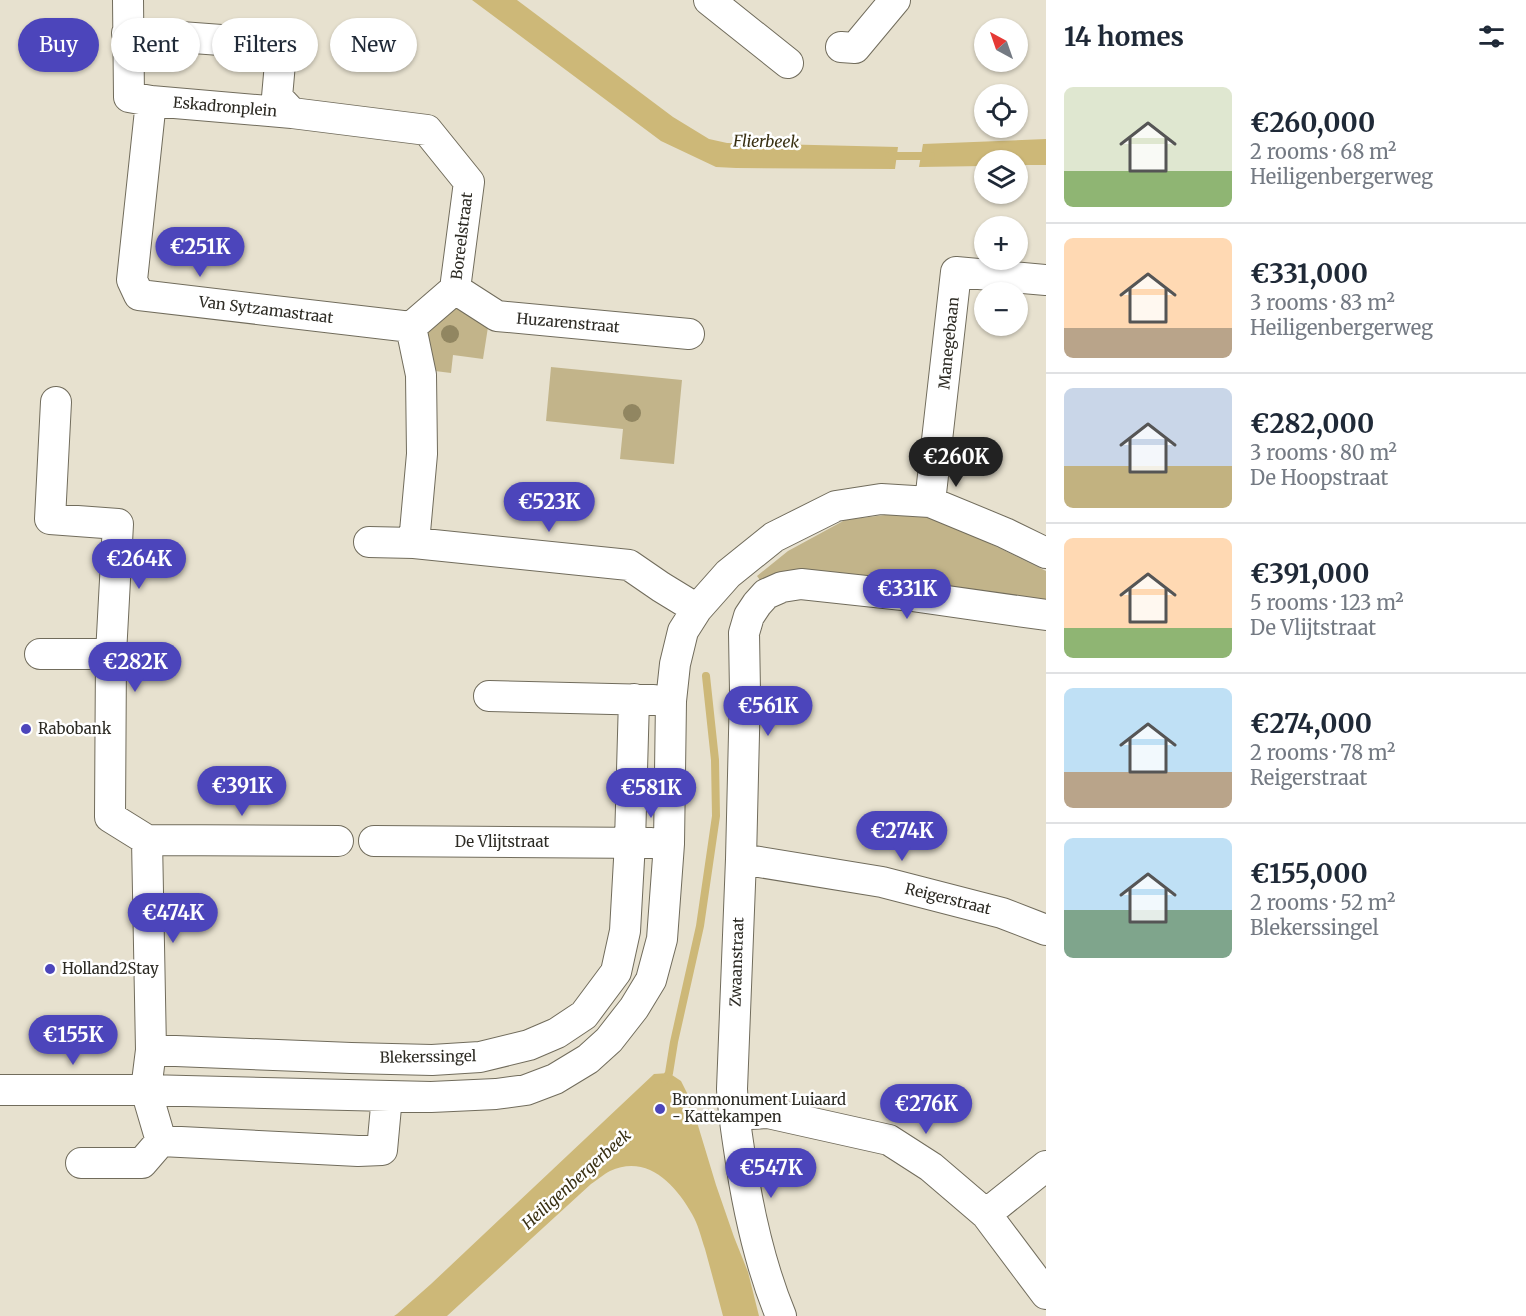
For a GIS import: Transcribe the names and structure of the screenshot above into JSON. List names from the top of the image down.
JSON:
{
  "streets": {
    "street": [
      "Eskadronplein",
      "Boreelstraat",
      "Van Sytzamastraat",
      "Huzarenstraat",
      "Manegebaan",
      "De Vlijtstraat",
      "Reigerstraat",
      "Zwaanstraat",
      "Blekerssingel"
    ]
  },
  "crossings": [
    ["Eskadronplein", "Boreelstraat"],
    ["Eskadronplein", "Van Sytzamastraat"],
    ["Boreelstraat", "Van Sytzamastraat"],
    ["Boreelstraat", "Huzarenstraat"],
    ["De Vlijtstraat", "Blekerssingel"],
    ["Reigerstraat", "Zwaanstraat"]
  ],
  "water": ["Flierbeek", "Heiligenbergerbeek"],
  "places": ["Rabobank", "Holland2Stay", "Bronmonument Luiaard - Kattekampen"],
  "north": "top left",
  "page": {
    "heading": "14 homes",
    "map_buttons": ["+", "−"],
    "chip": [
      "Buy",
      "Rent",
      "Filters",
      "New"
    ],
    "list": [
      {
        "name": "€260,000",
        "note": "2 rooms · 68 m² · Heiligenbergerweg"
      },
      {
        "name": "€331,000",
        "note": "3 rooms · 83 m² · Heiligenbergerweg"
      },
      {
        "name": "€282,000",
        "note": "3 rooms · 80 m² · De Hoopstraat"
      },
      {
        "name": "€391,000",
        "note": "5 rooms · 123 m² · De Vlijtstraat"
      },
      {
        "name": "€274,000",
        "note": "2 rooms · 78 m² · Reigerstraat"
      },
      {
        "name": "€155,000",
        "note": "2 rooms · 52 m² · Blekerssingel"
      }
    ],
    "price": [
      "€251K",
      "€260K",
      "€523K",
      "€264K",
      "€331K",
      "€282K",
      "€561K",
      "€391K",
      "€581K",
      "€274K",
      "€474K",
      "€155K",
      "€276K",
      "€547K"
    ]
  }
}
